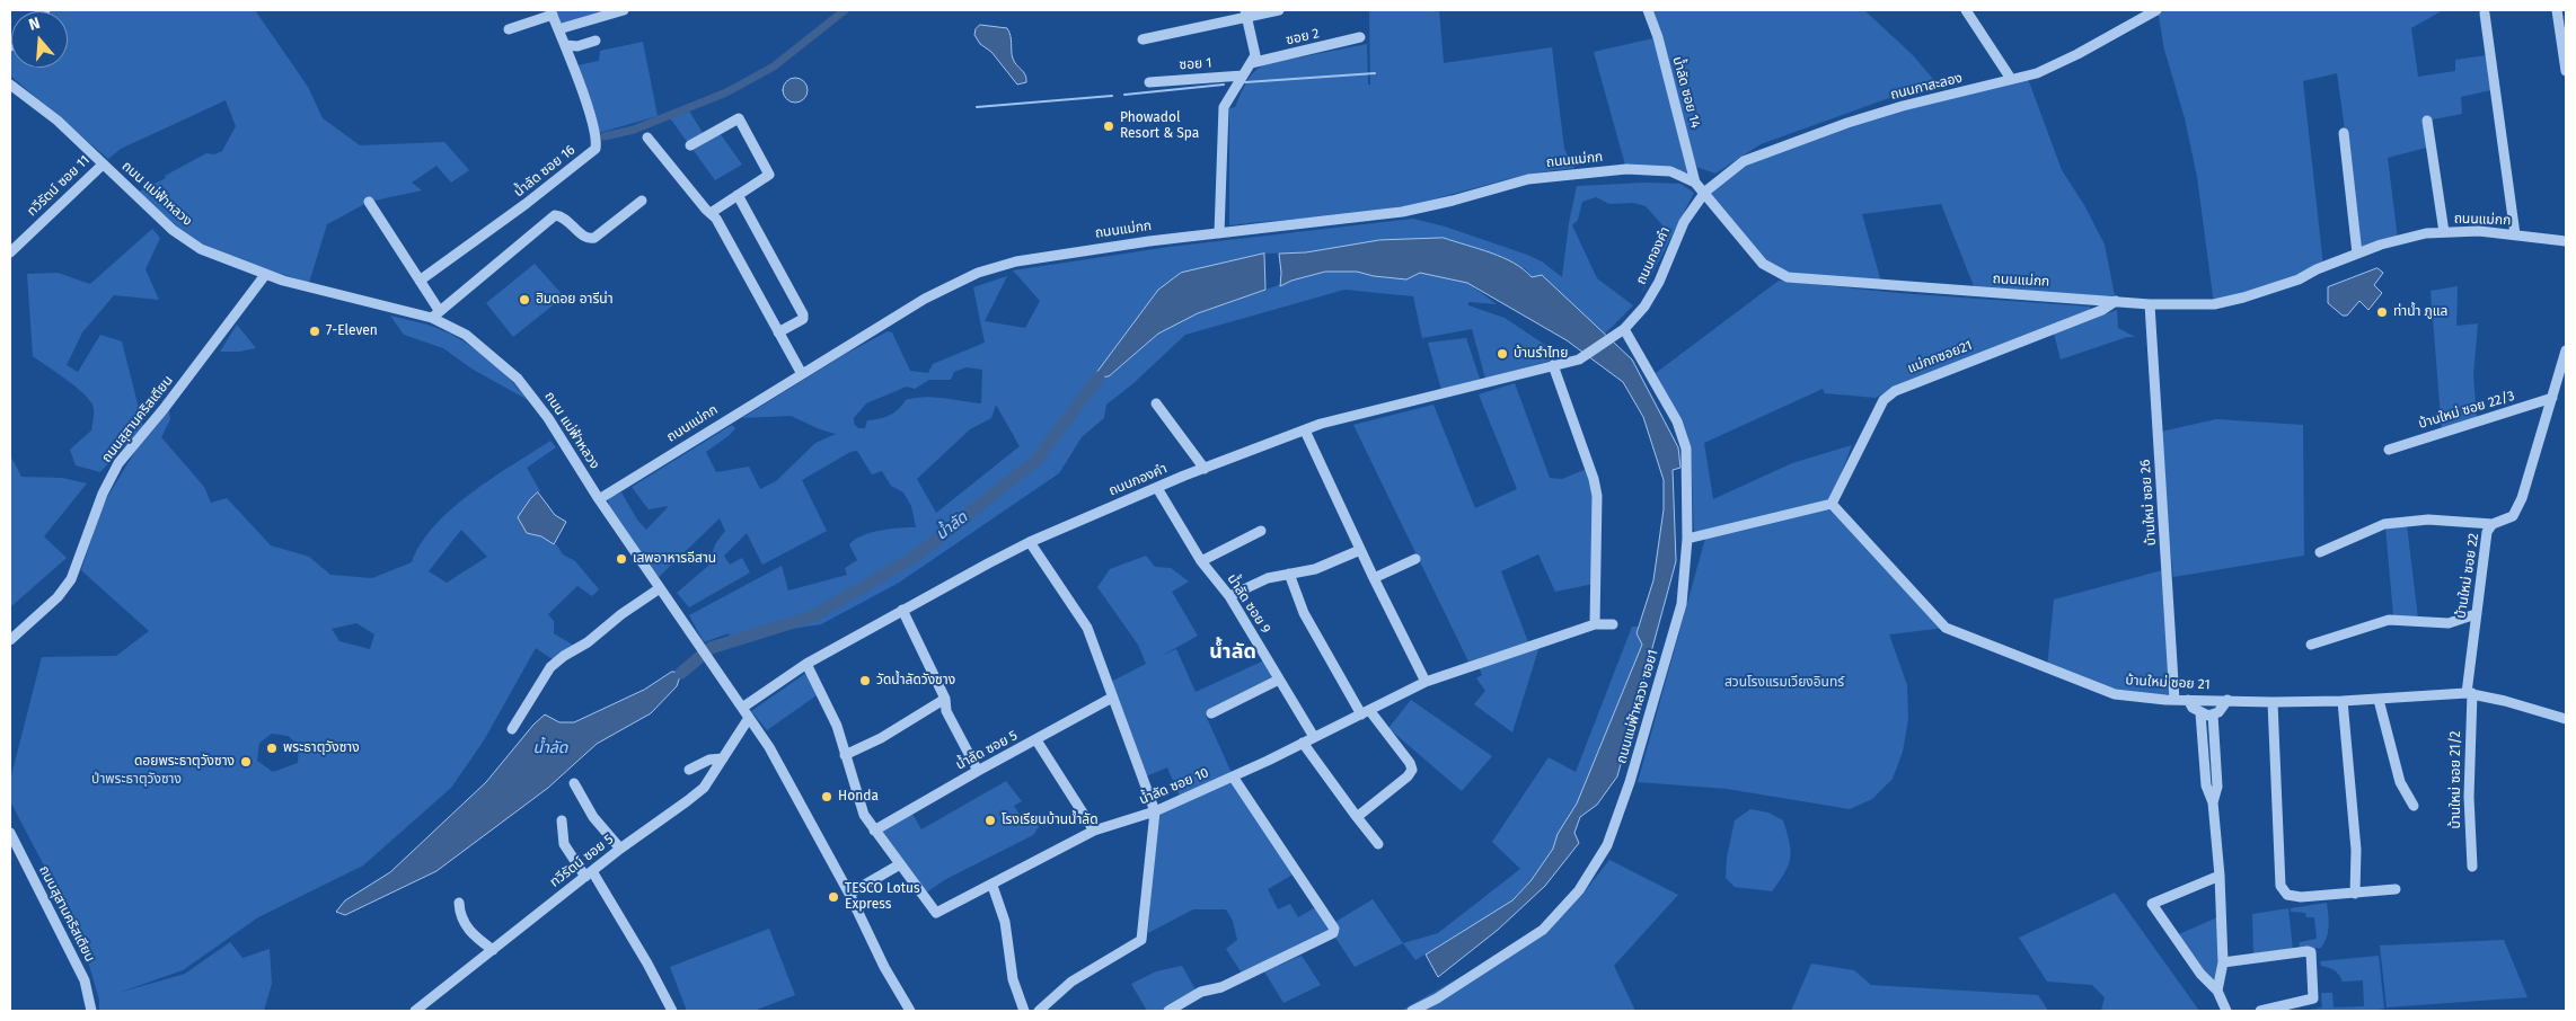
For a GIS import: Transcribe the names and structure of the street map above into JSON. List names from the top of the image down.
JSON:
{
  "streets": {
    "street": [
      "ซอย 2",
      "ซอย 1",
      "ถนนกาสะลอง",
      "น้ำลัด ซอย 14",
      "ถนนแม่กก",
      "น้ำลัด ซอย 16",
      "ทวีรัตน์ ซอย 11",
      "ถนน แม่ฟ้าหลวง",
      "ถนนกองคำ",
      "แม่กกซอย21",
      "บ้านใหม่ ซอย 22/3",
      "ถนนสุสานคริสเตียน",
      "บ้านใหม่ ซอย 26",
      "บ้านใหม่ ซอย 22",
      "น้ำลัด ซอย 9",
      "บ้านใหม่ ซอย 21",
      "ถนนแม่ฟ้าหลวง ซอย1",
      "น้ำลัด ซอย 5",
      "บ้านใหม่ ซอย 21/2",
      "น้ำลัด ซอย 10",
      "ทวีรัตน์ ซอย 5"
    ]
  },
  "crossings": [
    ["ถนนกาสะลอง", "ถนนแม่กก"],
    ["ถนนกาสะลอง", "ถนนกองคำ"],
    ["น้ำลัด ซอย 14", "ถนนแม่กก"],
    ["ถนนแม่กก", "ถนน แม่ฟ้าหลวง"],
    ["ถนนแม่กก", "ถนนกองคำ"],
    ["ถนนแม่กก", "แม่กกซอย21"],
    ["ถนนแม่กก", "บ้านใหม่ ซอย 26"],
    ["ทวีรัตน์ ซอย 11", "ถนน แม่ฟ้าหลวง"],
    ["ถนน แม่ฟ้าหลวง", "ถนนกองคำ"],
    ["ถนน แม่ฟ้าหลวง", "ถนนสุสานคริสเตียน"],
    ["ถนน แม่ฟ้าหลวง", "ทวีรัตน์ ซอย 5"],
    ["ถนนกองคำ", "น้ำลัด ซอย 9"],
    ["ถนนกองคำ", "ถนนแม่ฟ้าหลวง ซอย1"],
    ["ถนนกองคำ", "น้ำลัด ซอย 10"],
    ["แม่กกซอย21", "บ้านใหม่ ซอย 21"],
    ["บ้านใหม่ ซอย 22/3", "บ้านใหม่ ซอย 22"],
    ["บ้านใหม่ ซอย 26", "บ้านใหม่ ซอย 21"],
    ["บ้านใหม่ ซอย 22", "บ้านใหม่ ซอย 21"],
    ["บ้านใหม่ ซอย 22", "บ้านใหม่ ซอย 21/2"],
    ["น้ำลัด ซอย 9", "น้ำลัด ซอย 10"],
    ["บ้านใหม่ ซอย 21", "บ้านใหม่ ซอย 21/2"],
    ["น้ำลัด ซอย 5", "น้ำลัด ซอย 10"]
  ],
  "districts": ["น้ำลัด"],
  "water": ["น้ำลัด"],
  "parks": ["สวนโรงแรมเวียงอินทร์", "ป่าพระธาตุวังซาง"],
  "places": [
    "Phowadol Resort & Spa",
    "ฮิมดอย อารีน่า",
    "ท่าน้ำ ภูแล",
    "7-Eleven",
    "บ้านรำไทย",
    "เสพอาหารอีสาน",
    "วัดน้ำลัดวังซาง",
    "พระธาตุวังซาง",
    "ดอยพระธาตุวังซาง",
    "Honda",
    "โรงเรียนบ้านน้ำลัด",
    "TESCO Lotus Express"
  ],
  "north": "top"
}
